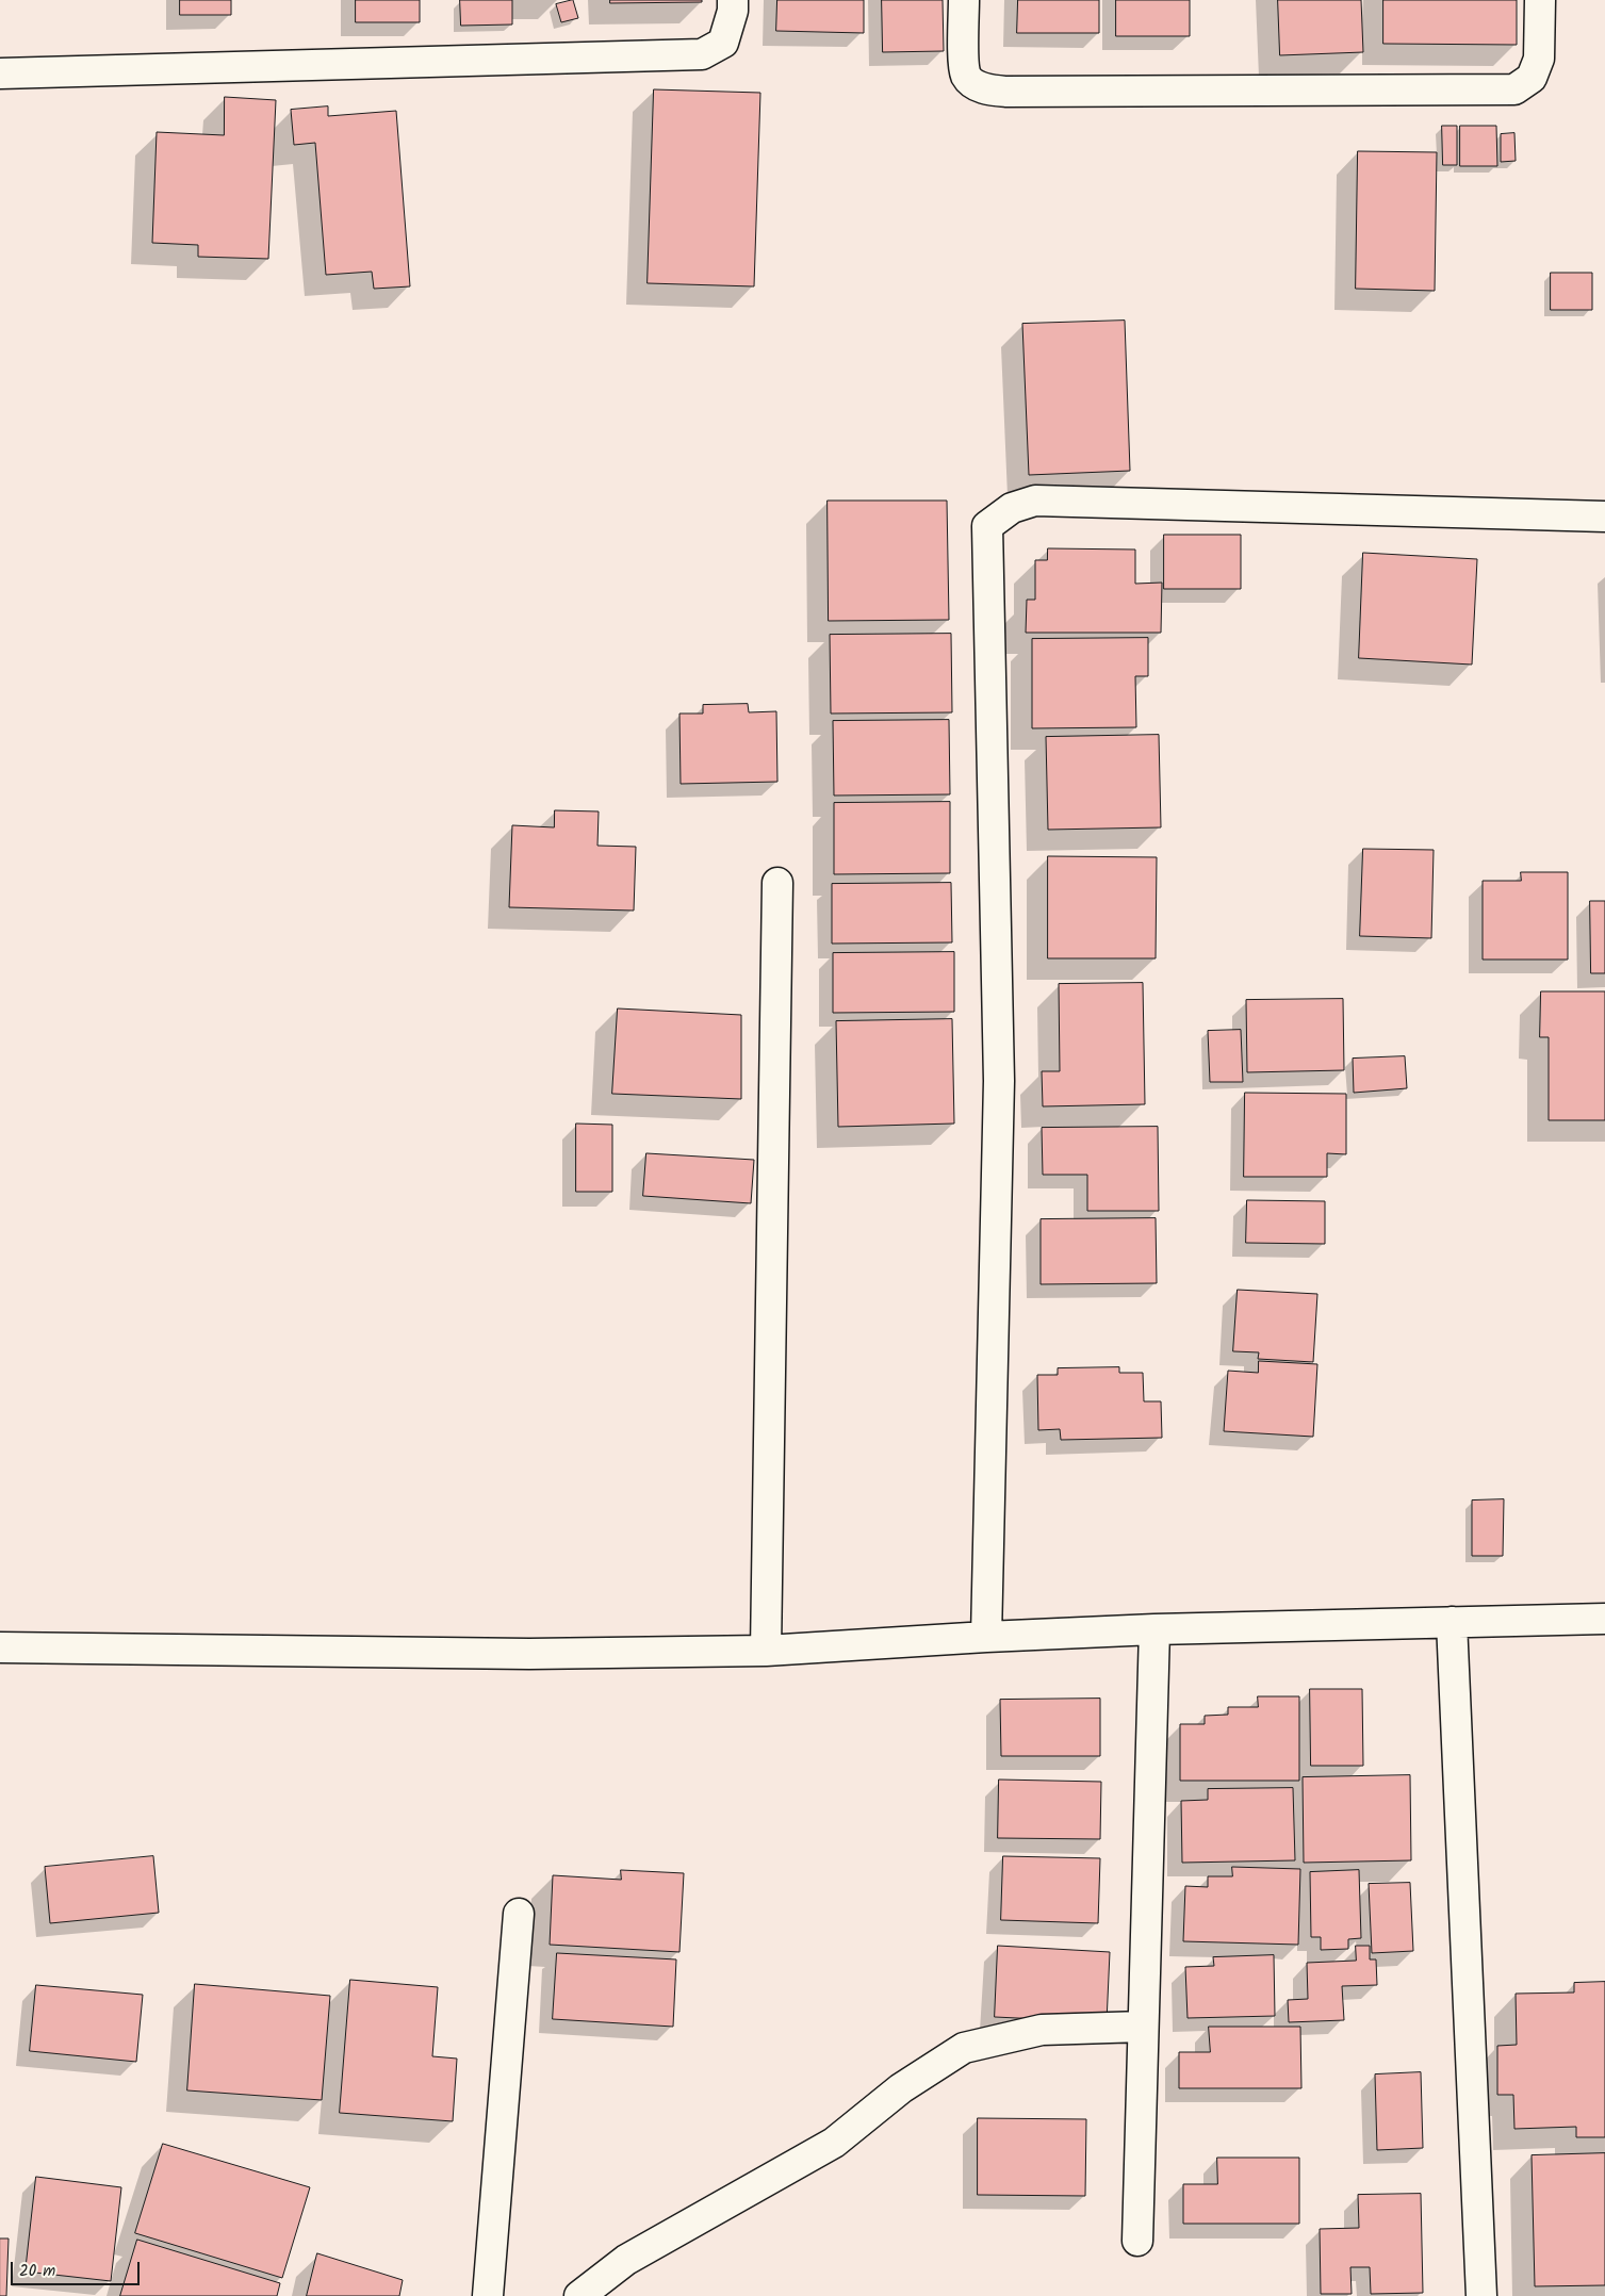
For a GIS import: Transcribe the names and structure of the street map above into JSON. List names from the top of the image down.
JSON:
{
  "scale_bar": "20 m"
}
